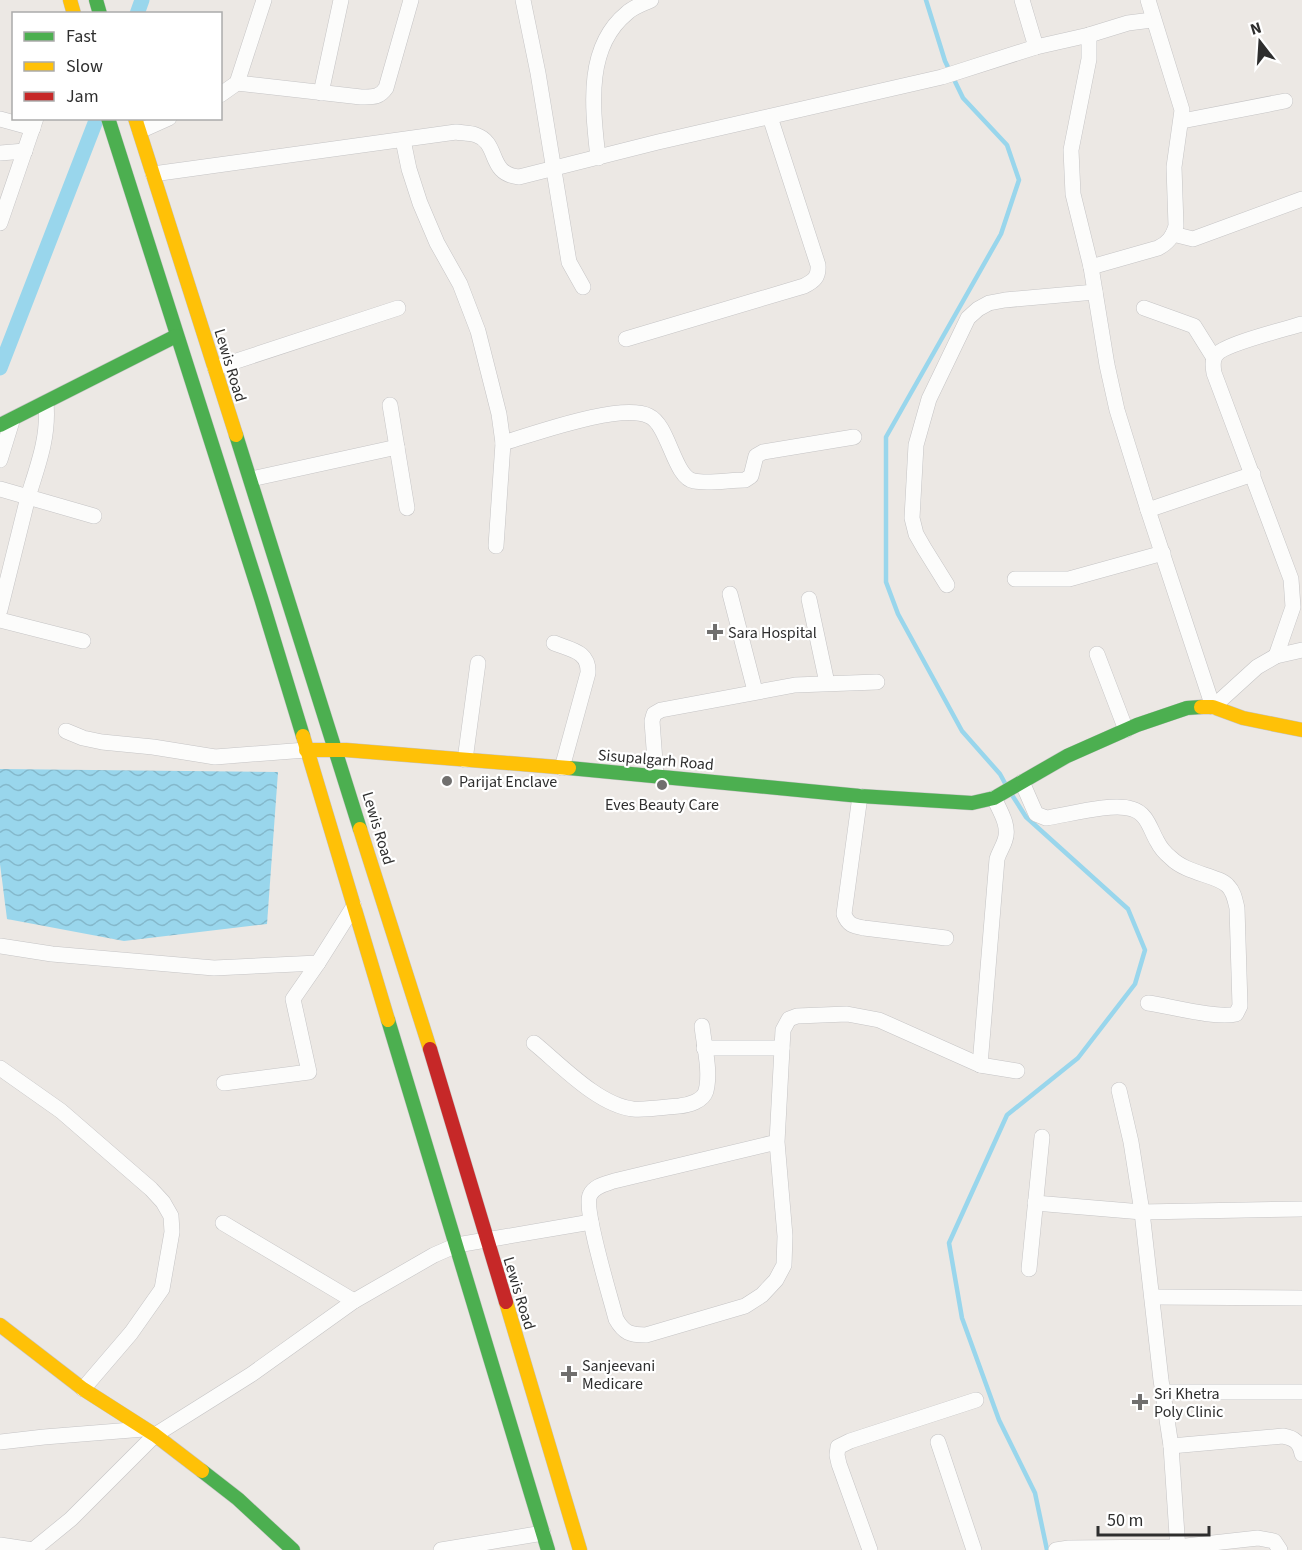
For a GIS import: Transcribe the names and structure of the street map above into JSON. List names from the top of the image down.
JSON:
{
  "streets": {
    "main road": ["Lewis Road", "Sisupalgarh Road"]
  },
  "crossings": [
    ["Lewis Road", "Sisupalgarh Road"]
  ],
  "places": {
    "health": ["Sara Hospital", "Sanjeevani Medicare", "Sri Khetra Poly Clinic"],
    "other": ["Parijat Enclave", "Eves Beauty Care"]
  },
  "legend": ["Fast", "Slow", "Jam"],
  "scale_bar": "50 m",
  "north": "top"
}
